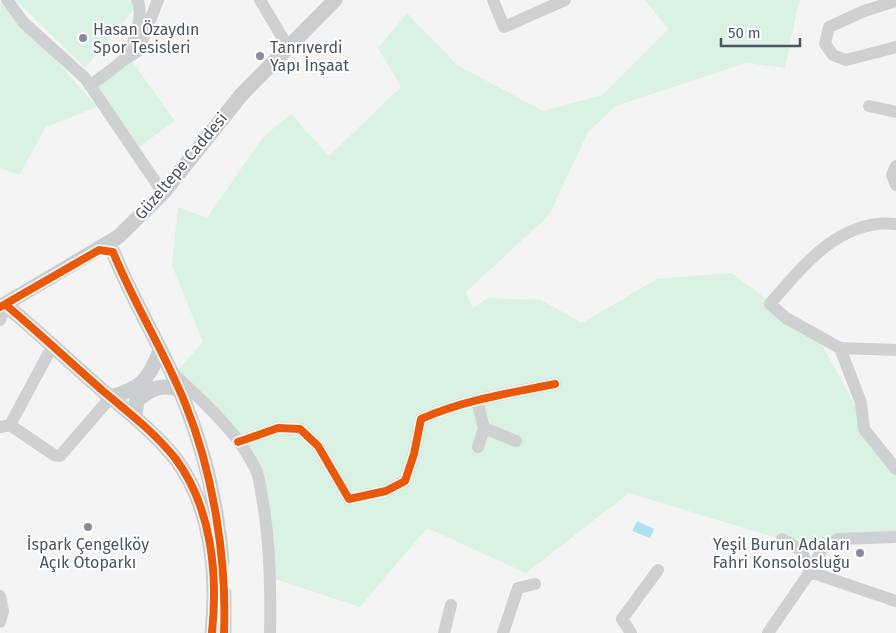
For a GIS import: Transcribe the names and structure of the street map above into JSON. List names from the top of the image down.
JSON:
{
  "streets": {
    "main road": ["Güzeltepe Caddesi"]
  },
  "places": [
    "Hasan Özaydın Spor Tesisleri",
    "Tanrıverdi Yapı İnşaat",
    "İspark Çengelköy Açık Otoparkı",
    "Yeşil Burun Adaları Fahri Konsolosluğu"
  ],
  "scale_bar": "50 m"
}
